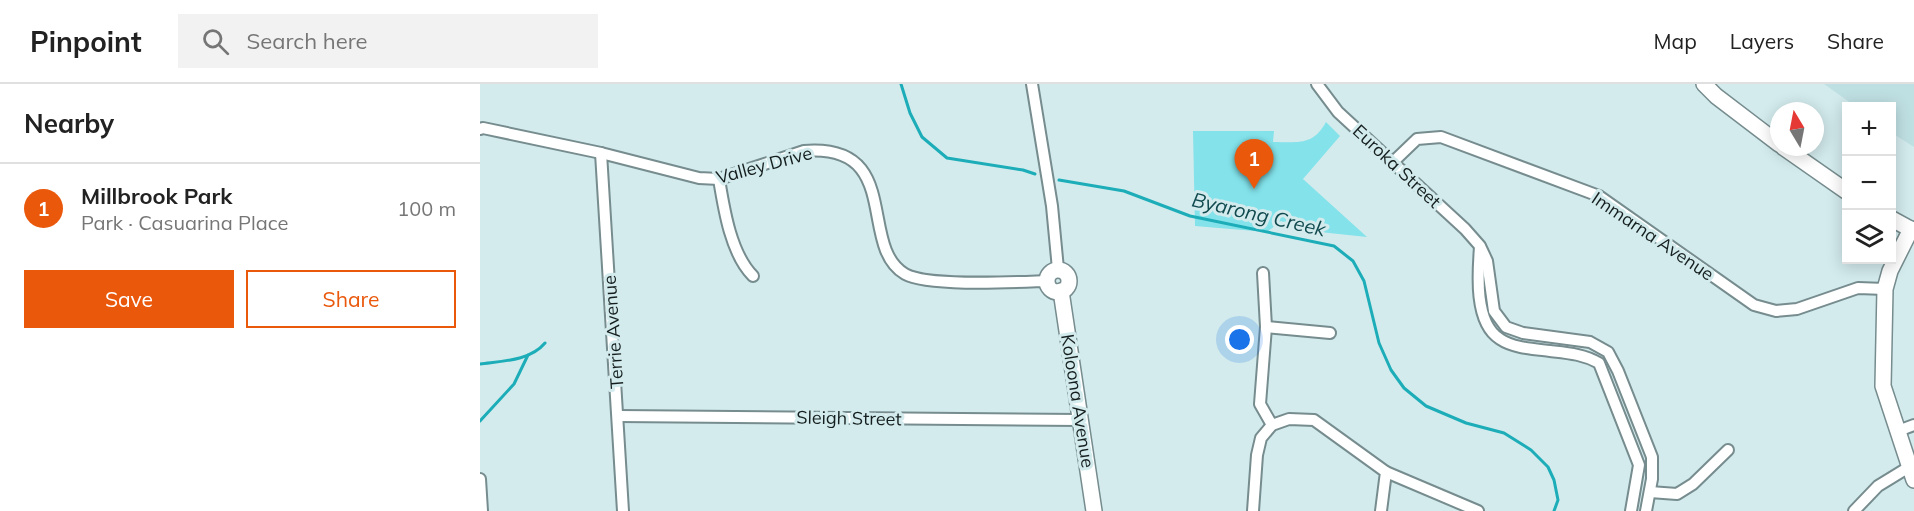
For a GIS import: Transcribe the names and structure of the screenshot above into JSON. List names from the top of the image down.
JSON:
{
  "streets": {
    "street": [
      "Valley Drive",
      "Euroka Street",
      "Immarna Avenue",
      "Terrie Avenue",
      "Koloona Avenue",
      "Sleigh Street"
    ]
  },
  "crossings": [
    ["Valley Drive", "Terrie Avenue"],
    ["Valley Drive", "Koloona Avenue"],
    ["Euroka Street", "Immarna Avenue"],
    ["Terrie Avenue", "Sleigh Street"],
    ["Koloona Avenue", "Sleigh Street"]
  ],
  "water": ["Byarong Creek"],
  "north": "top",
  "page": {
    "header": "Pinpoint",
    "search": "Search here",
    "nav": ["Map", "Layers", "Share"],
    "heading": "Nearby",
    "map_buttons": ["+", "−"],
    "pins": "1",
    "list": [
      {
        "mark": "1",
        "name": "Millbrook Park",
        "note": "Park · Casuarina Place",
        "value": "100 m"
      }
    ],
    "buttons": ["Save", "Share"]
  }
}
